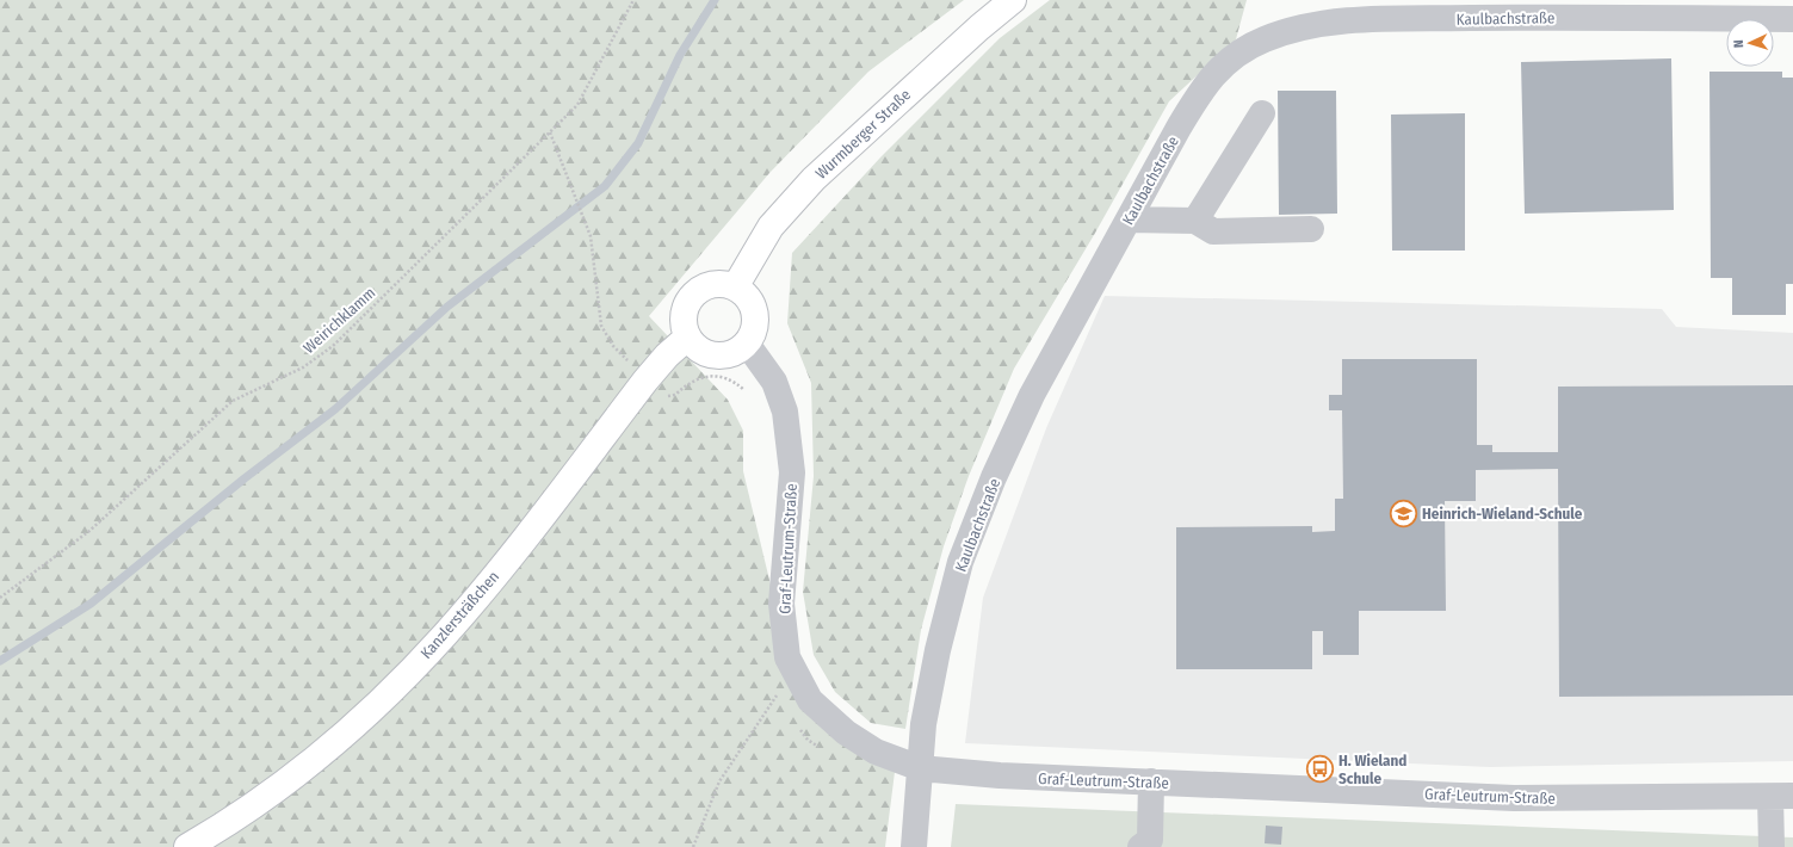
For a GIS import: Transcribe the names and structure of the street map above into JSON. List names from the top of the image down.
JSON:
{
  "streets": {
    "main road": ["Wurmberger Straße", "Kanzlersträßchen"],
    "street": ["Kaulbachstraße", "Graf-Leutrum-Straße"],
    "path": ["Weirichklamm"]
  },
  "crossings": [
    ["Kaulbachstraße", "Graf-Leutrum-Straße"],
    ["Wurmberger Straße", "Graf-Leutrum-Straße"],
    ["Wurmberger Straße", "Kanzlersträßchen"],
    ["Graf-Leutrum-Straße", "Kanzlersträßchen"]
  ],
  "places": {
    "school or university": ["Heinrich-Wieland-Schule"],
    "bus stop": ["H. Wieland Schule"]
  },
  "north": "left"
}
